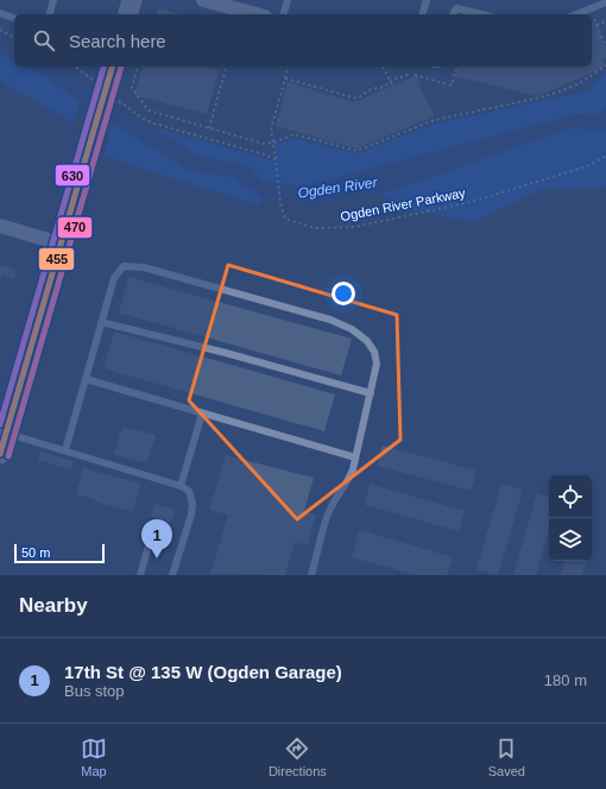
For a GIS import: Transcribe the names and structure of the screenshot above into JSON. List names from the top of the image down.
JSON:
{
  "streets": {
    "path": ["Ogden River Parkway"]
  },
  "water": ["Ogden River"],
  "lines": ["transit line 455", "transit line 470", "transit line 630"],
  "scale_bar": "50 m",
  "page": {
    "search": "Search here",
    "pins": "1",
    "scale": "50 m",
    "heading": "Nearby",
    "list": [
      {
        "mark": "1",
        "name": "17th St @ 135 W (Ogden Garage)",
        "note": "Bus stop",
        "value": "180 m"
      }
    ],
    "nav": ["Map", "Directions", "Saved"]
  }
}
